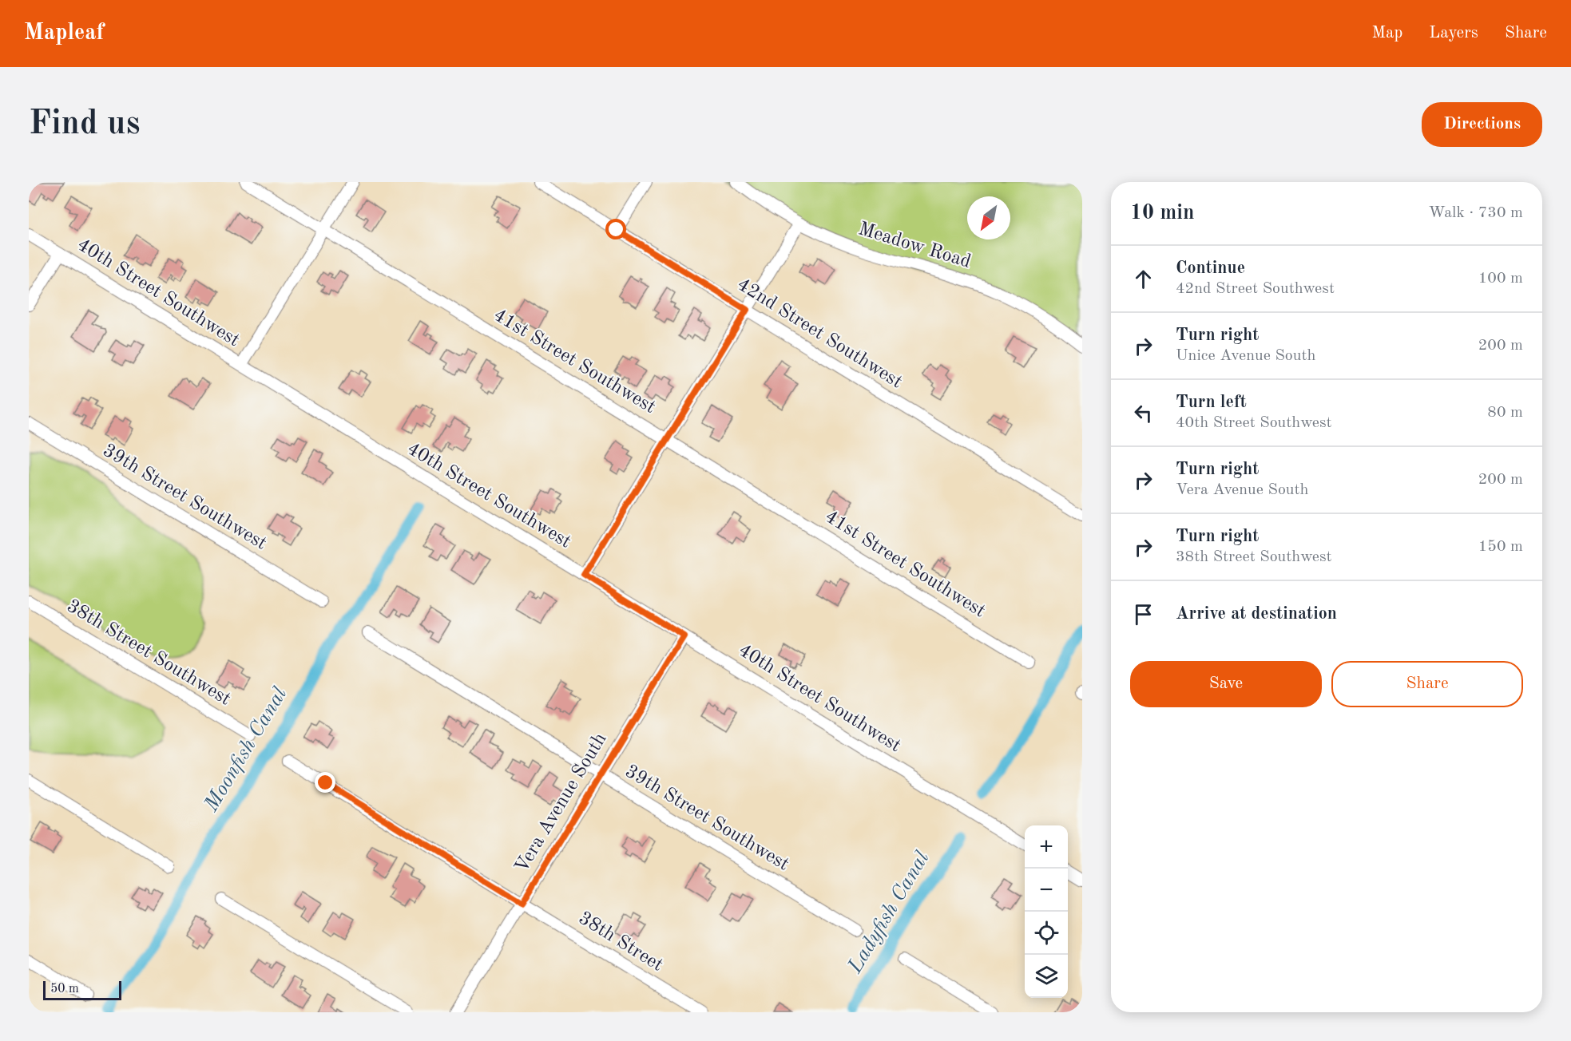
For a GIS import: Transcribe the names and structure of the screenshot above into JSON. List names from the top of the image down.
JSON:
{
  "streets": {
    "street": [
      "Meadow Road",
      "40th Street Southwest",
      "42nd Street Southwest",
      "41st Street Southwest",
      "39th Street Southwest",
      "38th Street Southwest",
      "Vera Avenue South",
      "38th Street"
    ]
  },
  "crossings": [
    ["40th Street Southwest", "Vera Avenue South"],
    ["39th Street Southwest", "Vera Avenue South"],
    ["Vera Avenue South", "38th Street"]
  ],
  "water": ["Moonfish Canal", "Ladyfish Canal"],
  "scale_bar": "50 m",
  "north": "bottom left",
  "page": {
    "header": "Mapleaf",
    "nav": ["Map", "Layers", "Share"],
    "buttons": [
      "Directions",
      ["Save", "Share"]
    ],
    "title": "Find us",
    "heading": ["10 min", "Walk · 730 m"],
    "list": [
      ["Continue", "42nd Street Southwest", "100 m"],
      ["Turn right", "Unice Avenue South", "200 m"],
      ["Turn left", "40th Street Southwest", "80 m"],
      ["Turn right", "Vera Avenue South", "200 m"],
      ["Turn right", "38th Street Southwest", "150 m"],
      "Arrive at destination"
    ],
    "map_buttons": ["+", "−"],
    "scale": "50 m"
  }
}
